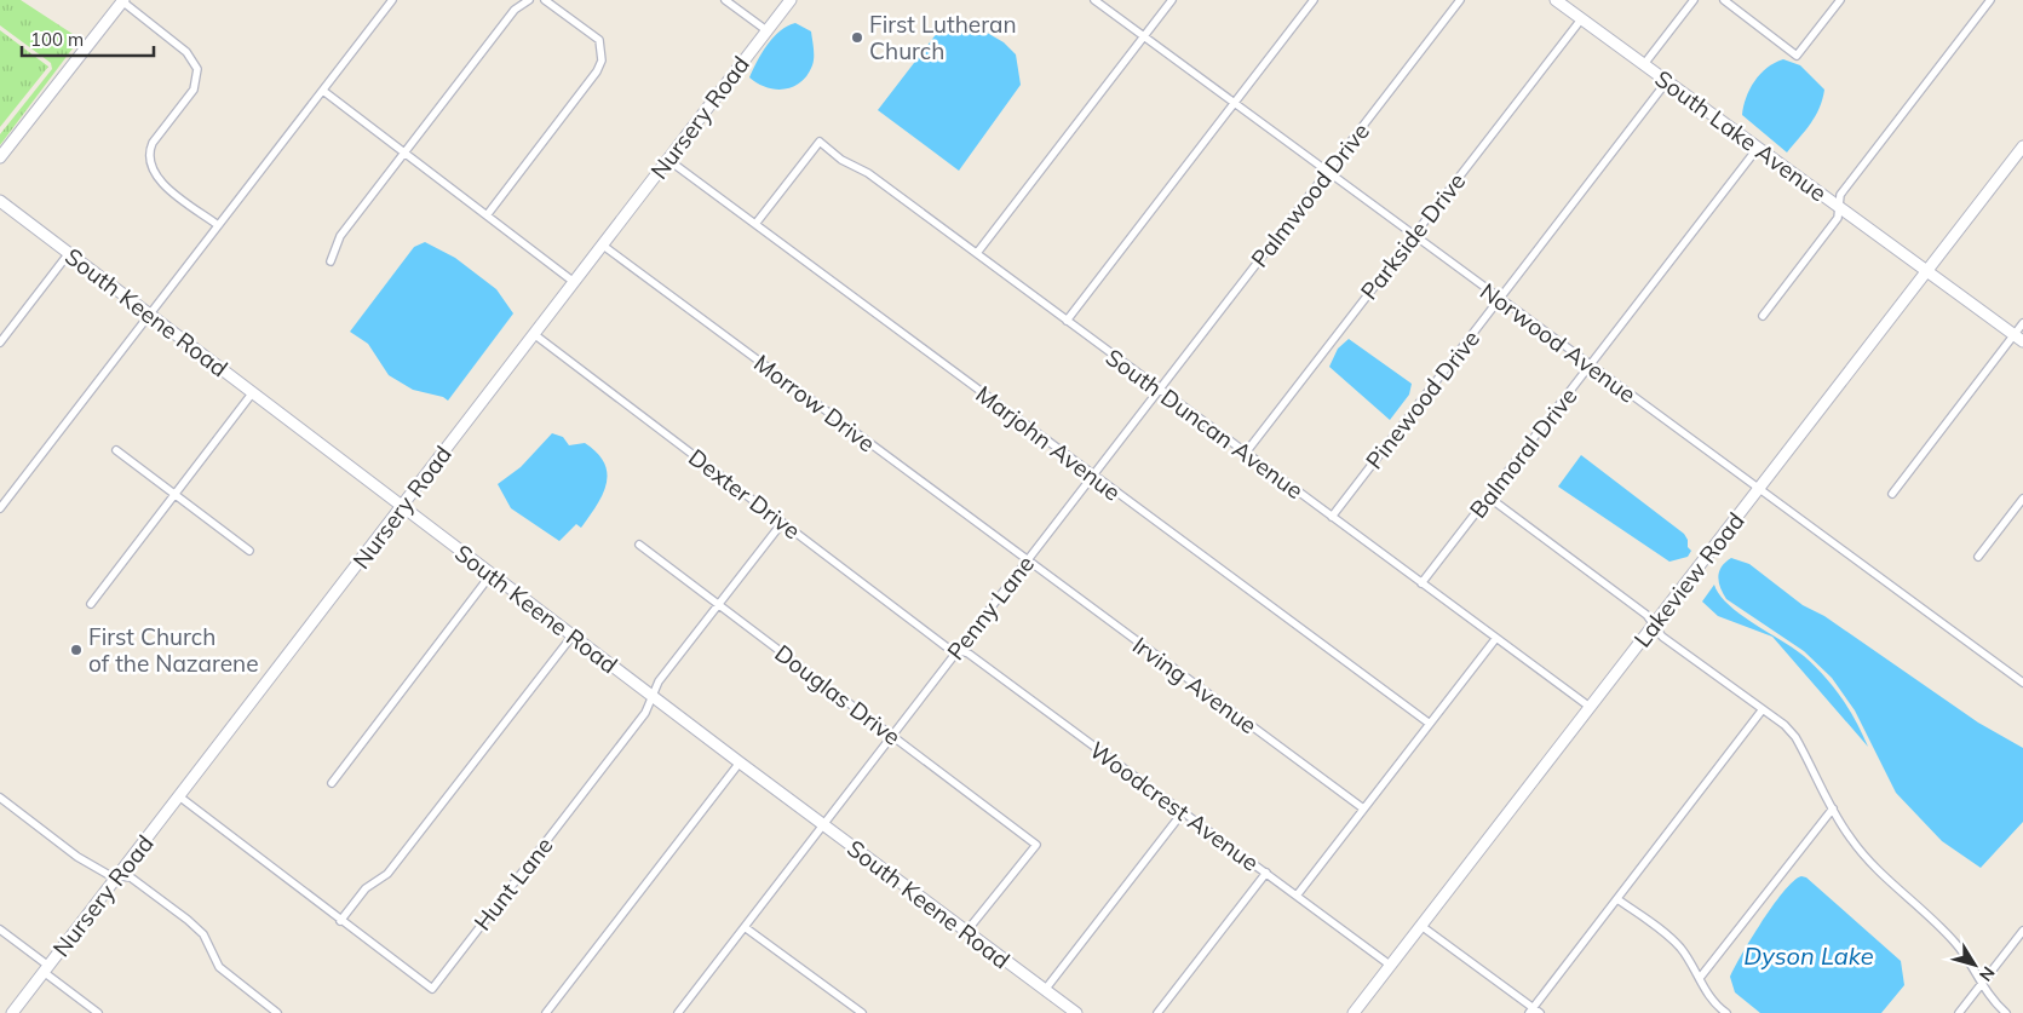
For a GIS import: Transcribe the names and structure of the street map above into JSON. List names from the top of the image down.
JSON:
{
  "streets": {
    "street": [
      "Nursery Road",
      "South Lake Avenue",
      "Palmwood Drive",
      "Parkside Drive",
      "South Keene Road",
      "Norwood Avenue",
      "Pinewood Drive",
      "Morrow Drive",
      "South Duncan Avenue",
      "Marjohn Avenue",
      "Balmoral Drive",
      "Dexter Drive",
      "Lakeview Road",
      "Penny Lane",
      "Irving Avenue",
      "Douglas Drive",
      "Woodcrest Avenue",
      "Hunt Lane"
    ]
  },
  "crossings": [
    ["Nursery Road", "South Keene Road"],
    ["Nursery Road", "Morrow Drive"],
    ["Nursery Road", "Marjohn Avenue"],
    ["Nursery Road", "Dexter Drive"],
    ["Nursery Road", "Hunt Lane"],
    ["South Lake Avenue", "Parkside Drive"],
    ["South Lake Avenue", "Pinewood Drive"],
    ["South Lake Avenue", "Balmoral Drive"],
    ["South Lake Avenue", "Lakeview Road"],
    ["Palmwood Drive", "Norwood Avenue"],
    ["Palmwood Drive", "South Duncan Avenue"],
    ["Palmwood Drive", "Penny Lane"],
    ["Parkside Drive", "Norwood Avenue"],
    ["Parkside Drive", "South Duncan Avenue"],
    ["South Keene Road", "Penny Lane"],
    ["South Keene Road", "Douglas Drive"],
    ["South Keene Road", "Hunt Lane"],
    ["Norwood Avenue", "Pinewood Drive"],
    ["Norwood Avenue", "Balmoral Drive"],
    ["Norwood Avenue", "Lakeview Road"],
    ["Pinewood Drive", "South Duncan Avenue"],
    ["Morrow Drive", "Penny Lane"],
    ["Morrow Drive", "Irving Avenue"],
    ["South Duncan Avenue", "Marjohn Avenue"],
    ["South Duncan Avenue", "Balmoral Drive"],
    ["South Duncan Avenue", "Lakeview Road"],
    ["South Duncan Avenue", "Penny Lane"],
    ["Marjohn Avenue", "Penny Lane"],
    ["Dexter Drive", "Penny Lane"],
    ["Dexter Drive", "Woodcrest Avenue"],
    ["Dexter Drive", "Hunt Lane"],
    ["Lakeview Road", "Woodcrest Avenue"],
    ["Penny Lane", "Irving Avenue"],
    ["Penny Lane", "Douglas Drive"],
    ["Penny Lane", "Woodcrest Avenue"],
    ["Douglas Drive", "Hunt Lane"]
  ],
  "water": ["Dyson Lake"],
  "places": ["First Lutheran Church", "First Church of the Nazarene"],
  "scale_bar": "100 m",
  "north": "bottom right"
}
